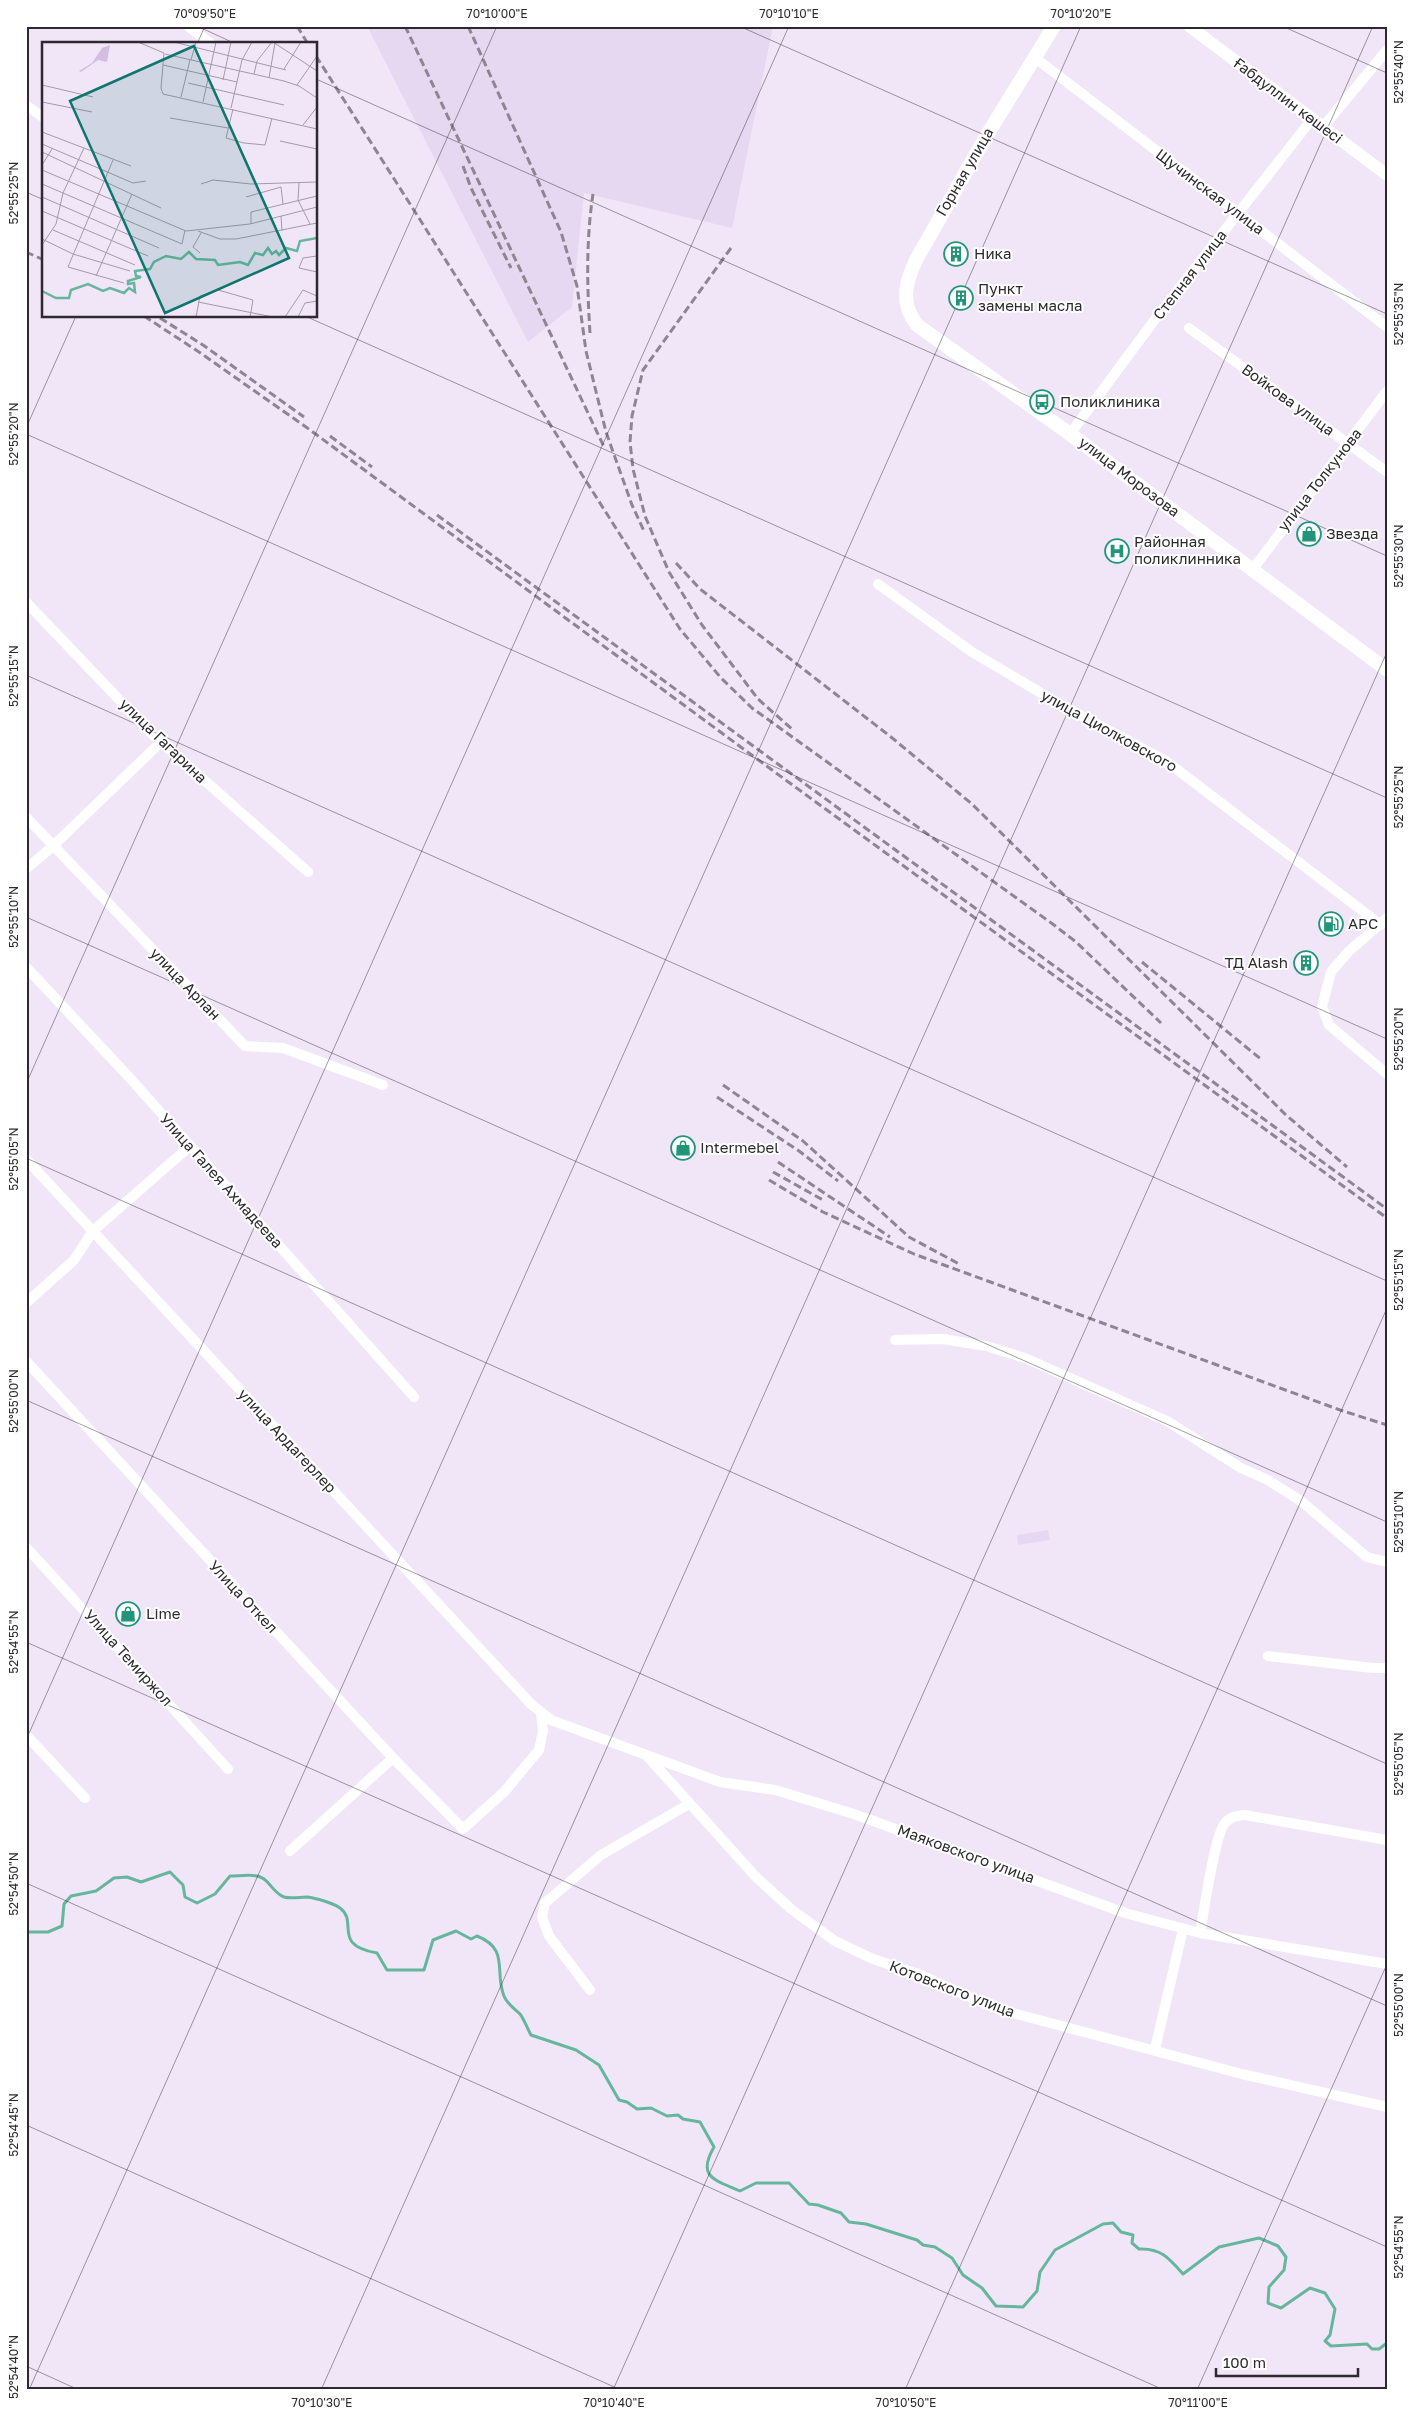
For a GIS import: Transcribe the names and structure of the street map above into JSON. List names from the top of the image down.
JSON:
{
  "streets": {
    "main road": ["Горная улица", "улица Морозова"],
    "street": [
      "Ғабдуллин көшесі",
      "Щучинская улица",
      "Степная улица",
      "Войкова улица",
      "улица Толкунова",
      "улица Циолковского",
      "улица Гагарина",
      "улица Арлан",
      "Улица Галея Ахмадеева",
      "улица Ардагерлер",
      "Улица Откел",
      "Улица Темиржол",
      "Маяковского улица",
      "Котовского улица"
    ]
  },
  "crossings": [
    ["Ғабдуллин көшесі", "Степная улица"],
    ["Горная улица", "Щучинская улица"],
    ["Горная улица", "улица Морозова"],
    ["Щучинская улица", "Степная улица"],
    ["Степная улица", "улица Морозова"],
    ["Войкова улица", "улица Толкунова"],
    ["улица Морозова", "улица Толкунова"],
    ["улица Ардагерлер", "Улица Откел"],
    ["улица Ардагерлер", "Маяковского улица"],
    ["Маяковского улица", "Котовского улица"]
  ],
  "places": {
    "building": ["Ника", "Пункт замены масла", "ТД Alash"],
    "bus stop": ["Поликлиника"],
    "shop": ["Звезда", "Intermebel", "Lime"],
    "hospital": ["Районная поликлинника"],
    "fuel station": ["АРС"]
  },
  "scale_bar": "100 m",
  "coordinates": [
    "70°09'50\"E",
    "70°10'00\"E",
    "70°10'10\"E",
    "70°10'20\"E",
    "52°55'40\"N",
    "52°55'25\"N",
    "52°55'35\"N",
    "52°55'20\"N",
    "52°55'30\"N",
    "52°55'15\"N",
    "52°55'10\"N",
    "52°55'05\"N",
    "52°55'00\"N",
    "52°54'55\"N",
    "52°54'50\"N",
    "52°54'45\"N",
    "52°54'40\"N",
    "70°10'30\"E",
    "70°10'40\"E",
    "70°10'50\"E",
    "70°11'00\"E"
  ]
}
